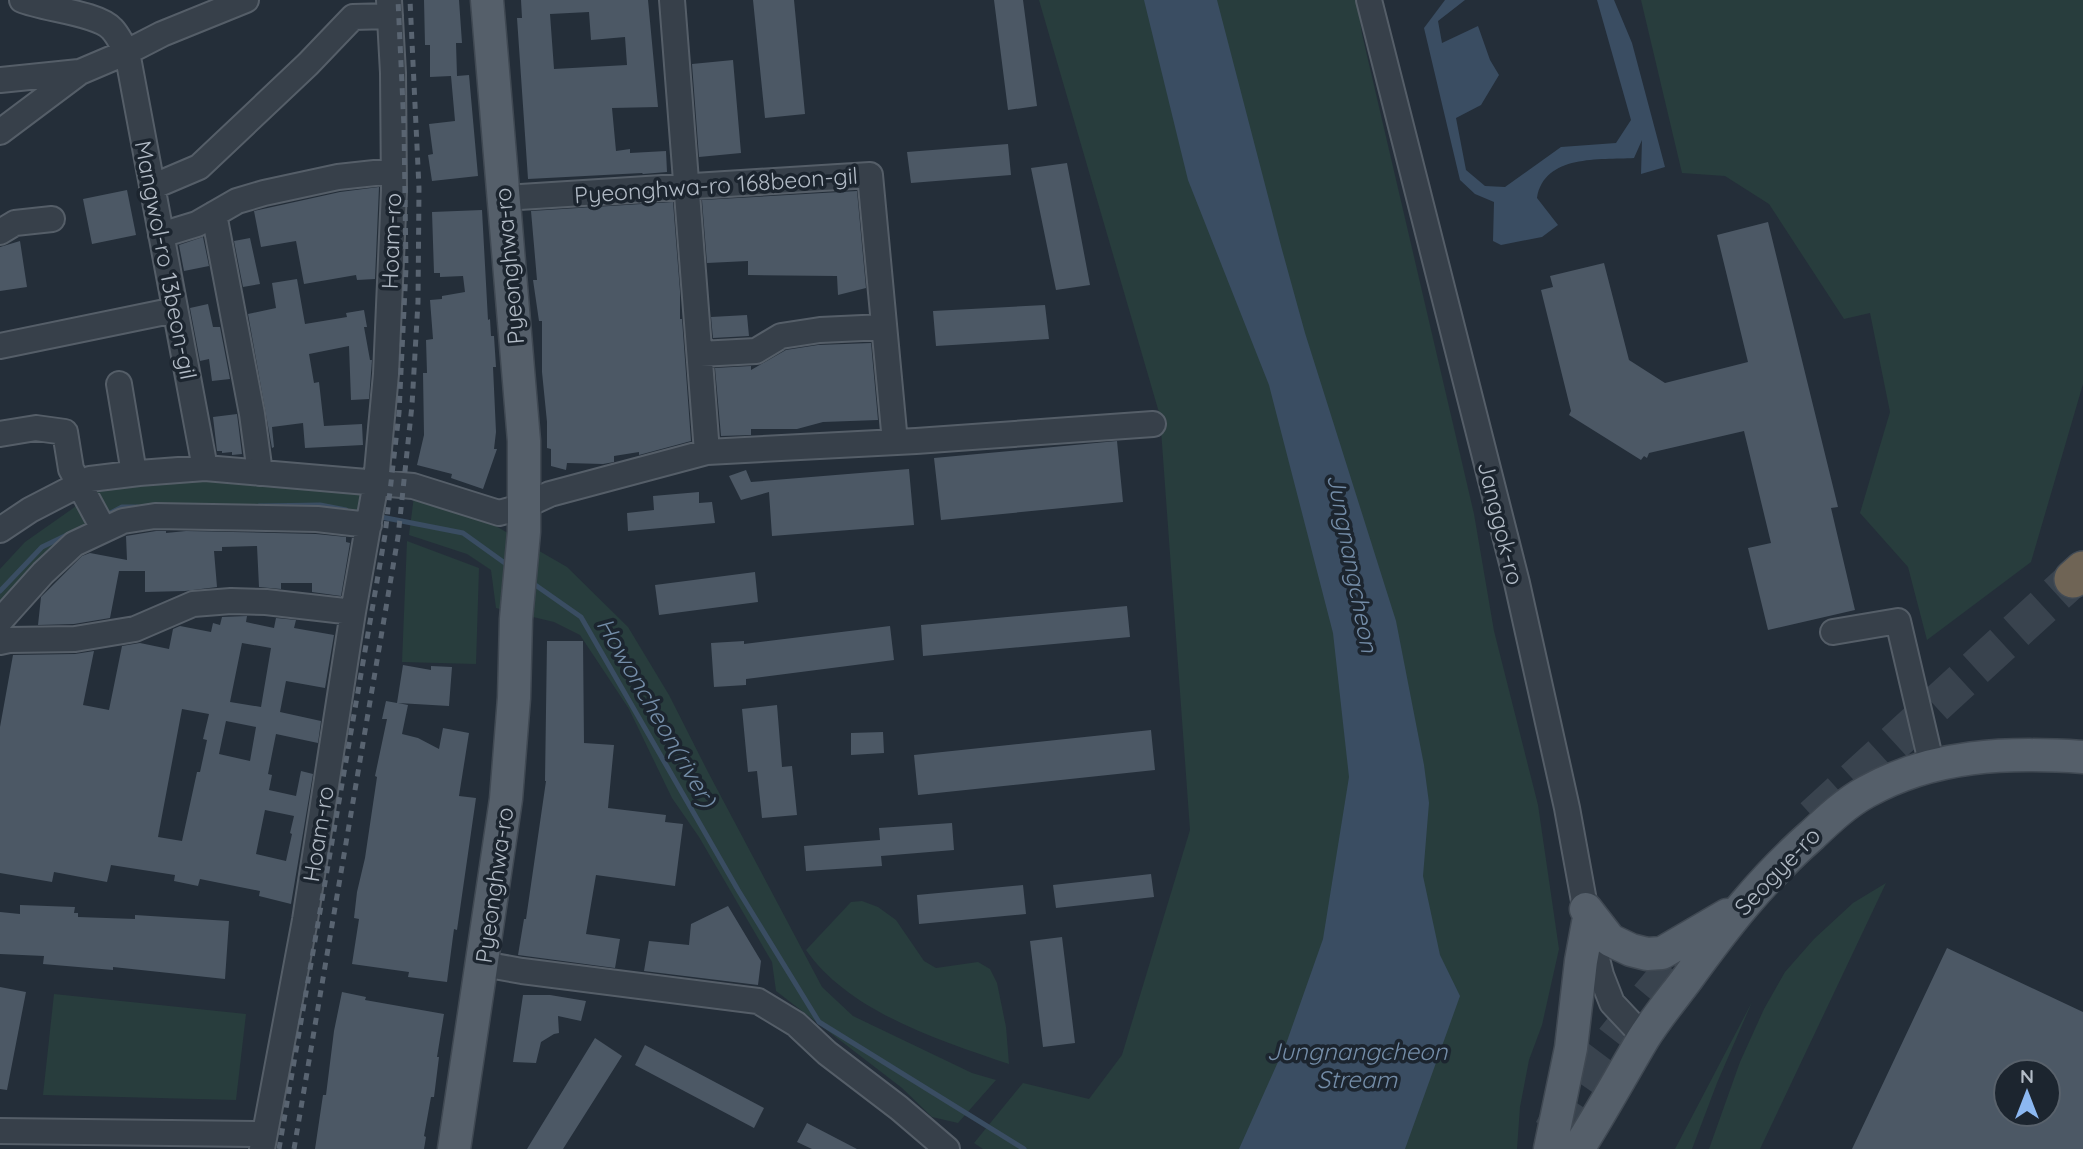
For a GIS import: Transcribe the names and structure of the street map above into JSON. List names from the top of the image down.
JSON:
{
  "streets": {
    "main road": ["Pyeonghwa-ro", "Seogye-ro"],
    "street": [
      "Pyeonghwa-ro 168beon-gil",
      "Hoam-ro",
      "Mangwol-ro 13beon-gil",
      "Janggok-ro"
    ]
  },
  "crossings": [
    ["Pyeonghwa-ro 168beon-gil", "Pyeonghwa-ro"],
    ["Janggok-ro", "Seogye-ro"]
  ],
  "water": ["Jungnangcheon", "Howoncheon(river)", "Jungnangcheon Stream"],
  "north": "top"
}
